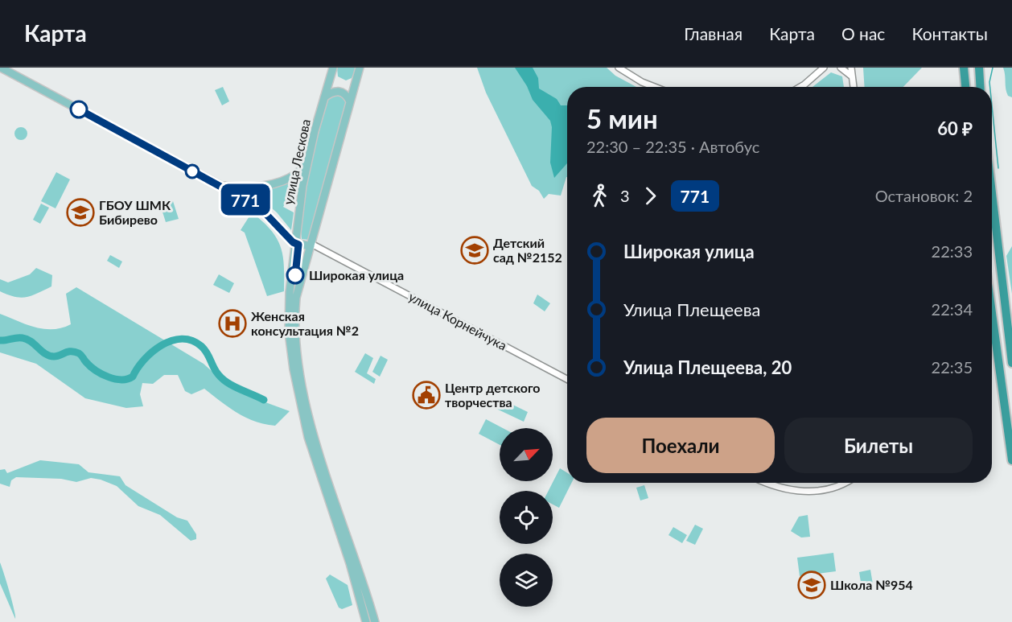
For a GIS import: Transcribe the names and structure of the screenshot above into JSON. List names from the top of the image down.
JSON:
{
  "streets": {
    "main road": ["улица Лескова"],
    "street": ["улица Корнейчука"]
  },
  "places": {
    "school or university": ["ГБОУ ШМК Бибирево", "Детский сад №2152", "Школа №954"],
    "other": ["Широкая улица"],
    "hospital": ["Женская консультация №2"],
    "public building": ["Центр детского творчества"]
  },
  "lines": ["bus line 771"],
  "north": "top right",
  "page": {
    "header": "Карта",
    "nav": [
      "Главная",
      "Карта",
      "О нас",
      "Контакты"
    ],
    "on_map": "771",
    "heading": ["5 мин", "22:30 – 22:35 · Автобус", "60 ₽"],
    "legs": ["3", "771", "Остановок: 2"],
    "list": [
      {
        "name": "Широкая улица",
        "value": "22:33"
      },
      {
        "name": "Улица Плещеева",
        "value": "22:34"
      },
      {
        "name": "Улица Плещеева, 20",
        "value": "22:35"
      }
    ],
    "buttons": ["Поехали", "Билеты"]
  }
}
